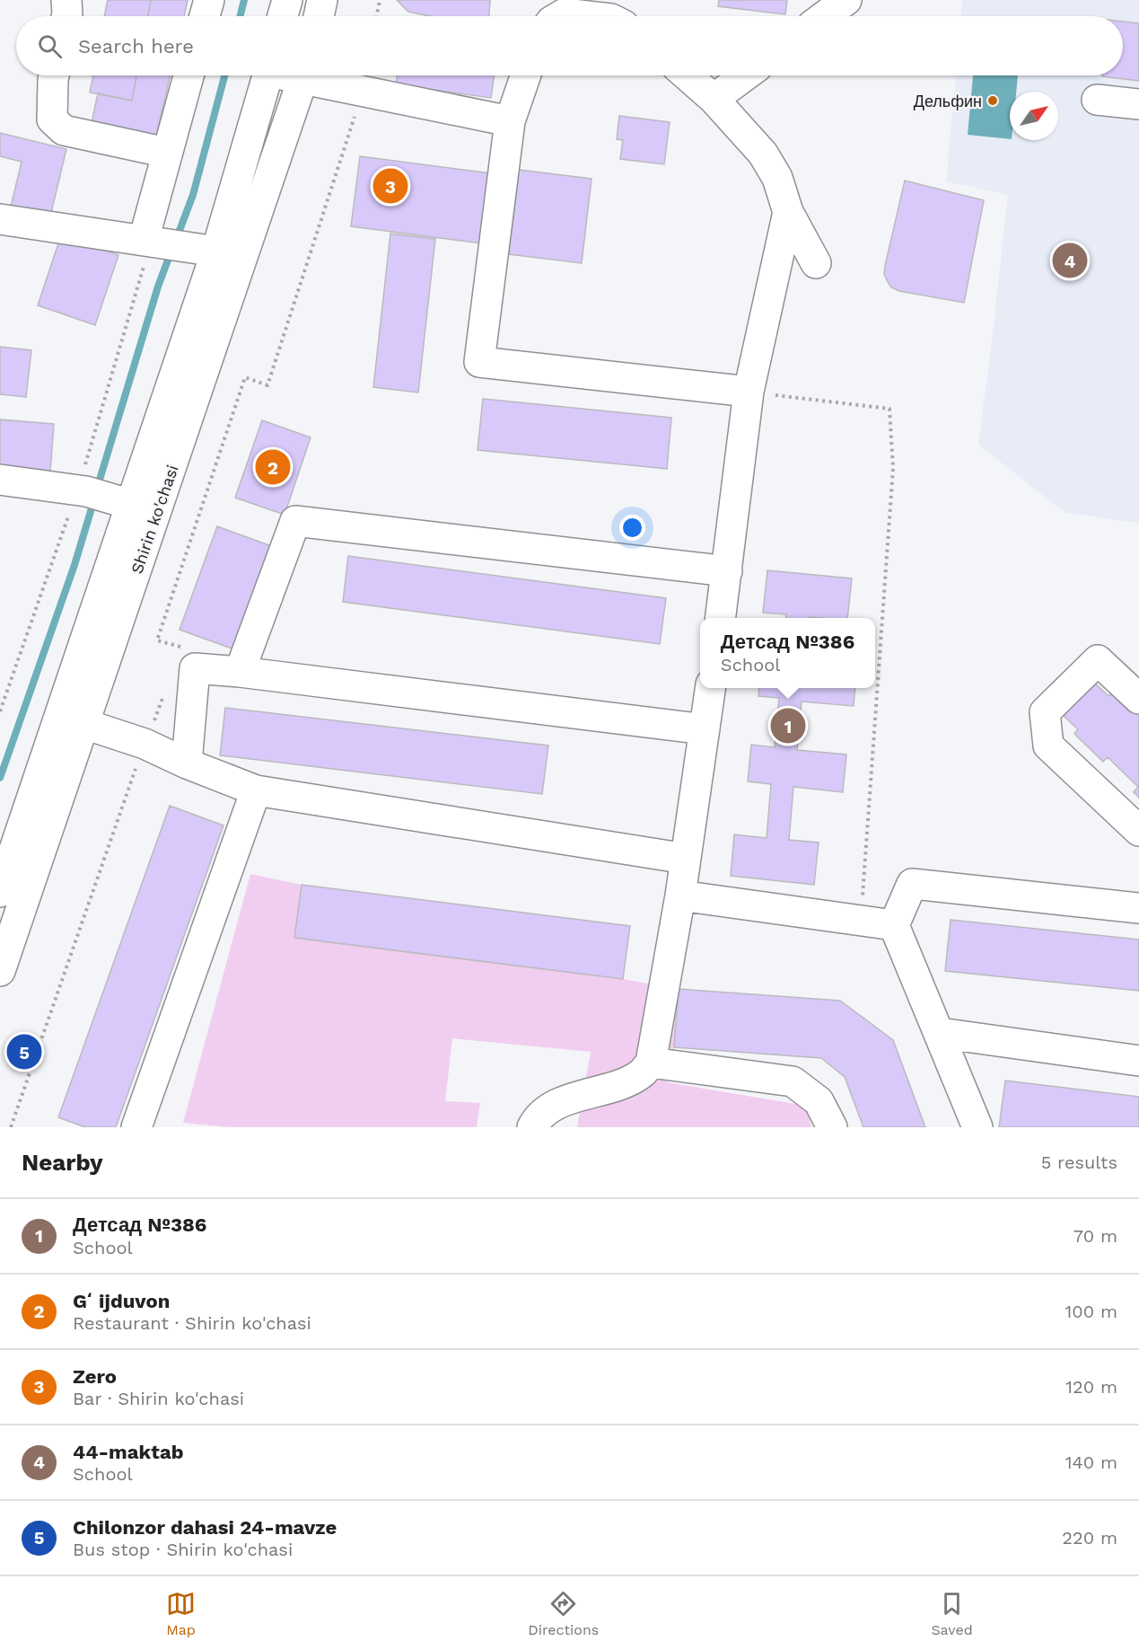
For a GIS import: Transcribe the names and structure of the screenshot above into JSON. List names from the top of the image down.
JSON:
{
  "streets": {
    "main road": ["Shirin ko'chasi"]
  },
  "places": ["Дельфин"],
  "north": "top right",
  "page": {
    "search": "Search here",
    "pins": [
      "3",
      "4",
      "2",
      "1",
      "5"
    ],
    "popup": ["Детсад №386", "School"],
    "heading": ["Nearby", "5 results"],
    "list": [
      {
        "mark": "1",
        "name": "Детсад №386",
        "note": "School",
        "value": "70 m"
      },
      {
        "mark": "2",
        "name": "Gʻijduvon",
        "note": "Restaurant · Shirin ko'chasi",
        "value": "100 m"
      },
      {
        "mark": "3",
        "name": "Zero",
        "note": "Bar · Shirin ko'chasi",
        "value": "120 m"
      },
      {
        "mark": "4",
        "name": "44-maktab",
        "note": "School",
        "value": "140 m"
      },
      {
        "mark": "5",
        "name": "Chilonzor dahasi 24-mavze",
        "note": "Bus stop · Shirin ko'chasi",
        "value": "220 m"
      }
    ],
    "nav": ["Map", "Directions", "Saved"]
  }
}
